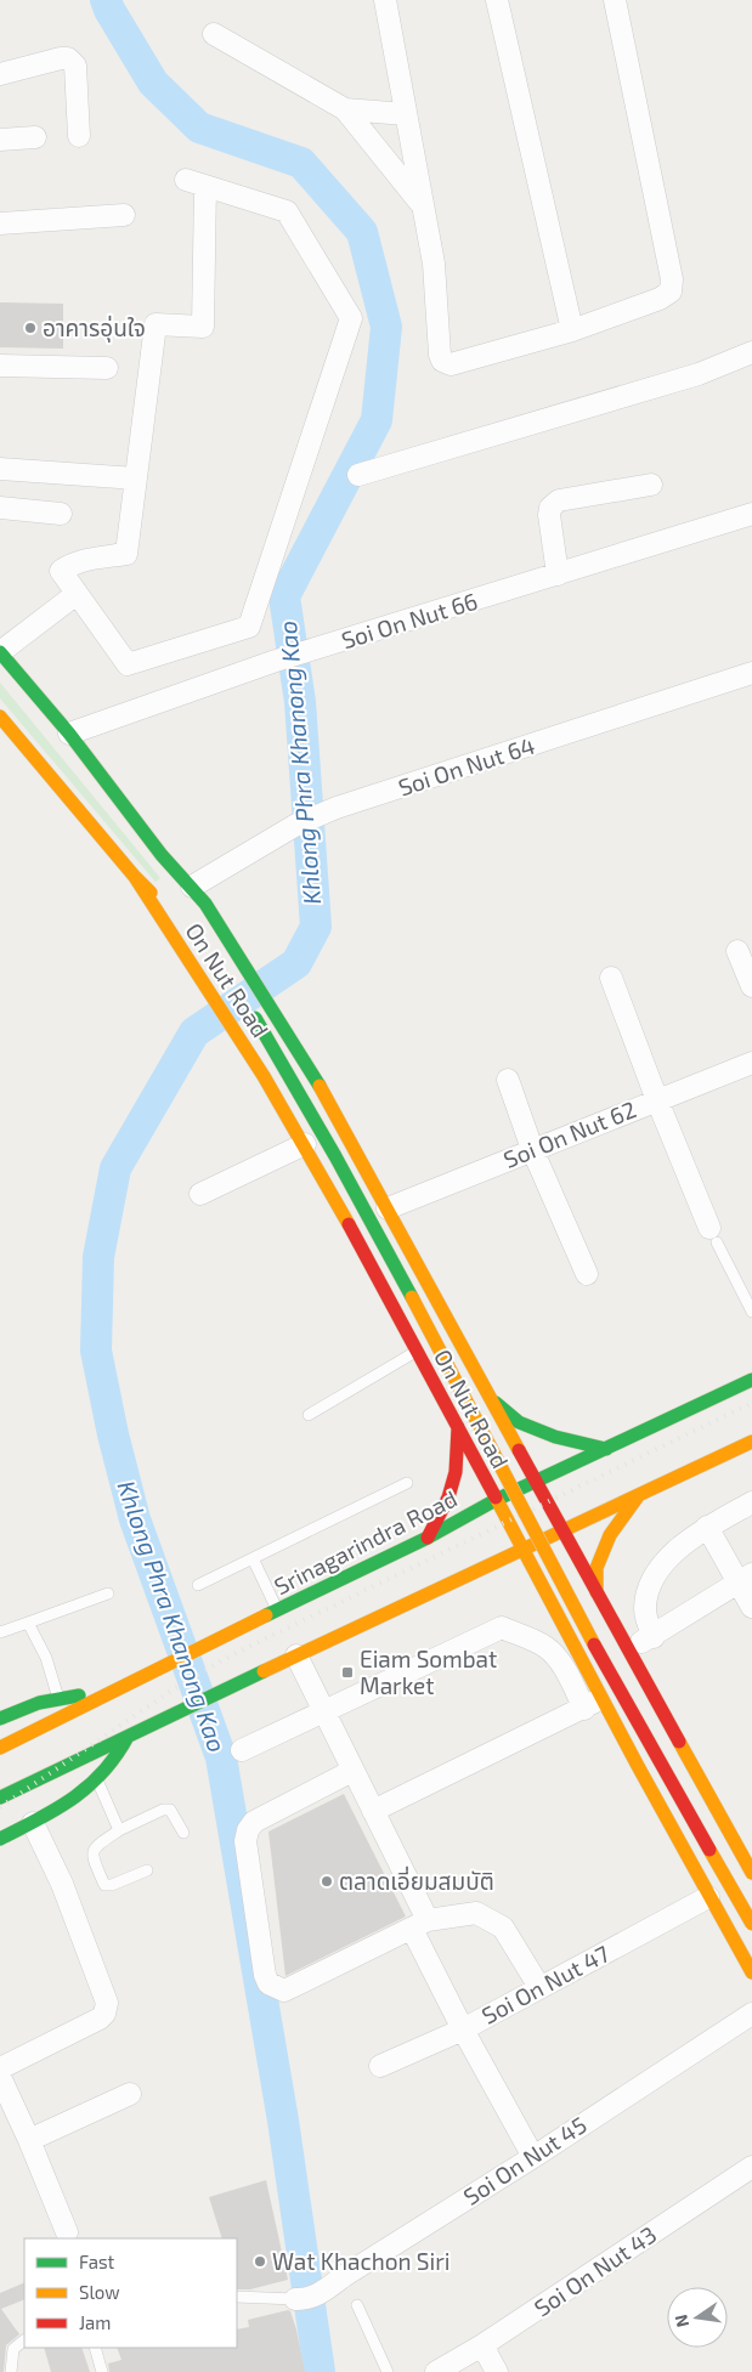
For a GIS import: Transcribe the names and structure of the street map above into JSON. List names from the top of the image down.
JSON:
{
  "streets": {
    "main road": ["On Nut Road", "Srinagarindra Road"],
    "street": [
      "Soi On Nut 66",
      "Soi On Nut 64",
      "Soi On Nut 62",
      "Soi On Nut 47",
      "Soi On Nut 45",
      "Soi On Nut 43"
    ]
  },
  "crossings": [
    ["Soi On Nut 66", "On Nut Road"],
    ["Soi On Nut 64", "On Nut Road"],
    ["On Nut Road", "Soi On Nut 62"],
    ["On Nut Road", "Srinagarindra Road"],
    ["On Nut Road", "Soi On Nut 47"]
  ],
  "water": ["Khlong Phra Khanong Kao"],
  "places": {
    "other": ["อาคารอุ่นใจ", "ตลาดเอี่ยมสมบัติ", "Wat Khachon Siri"],
    "transit": ["Eiam Sombat Market"]
  },
  "legend": ["Fast", "Slow", "Jam"],
  "north": "left"
}
